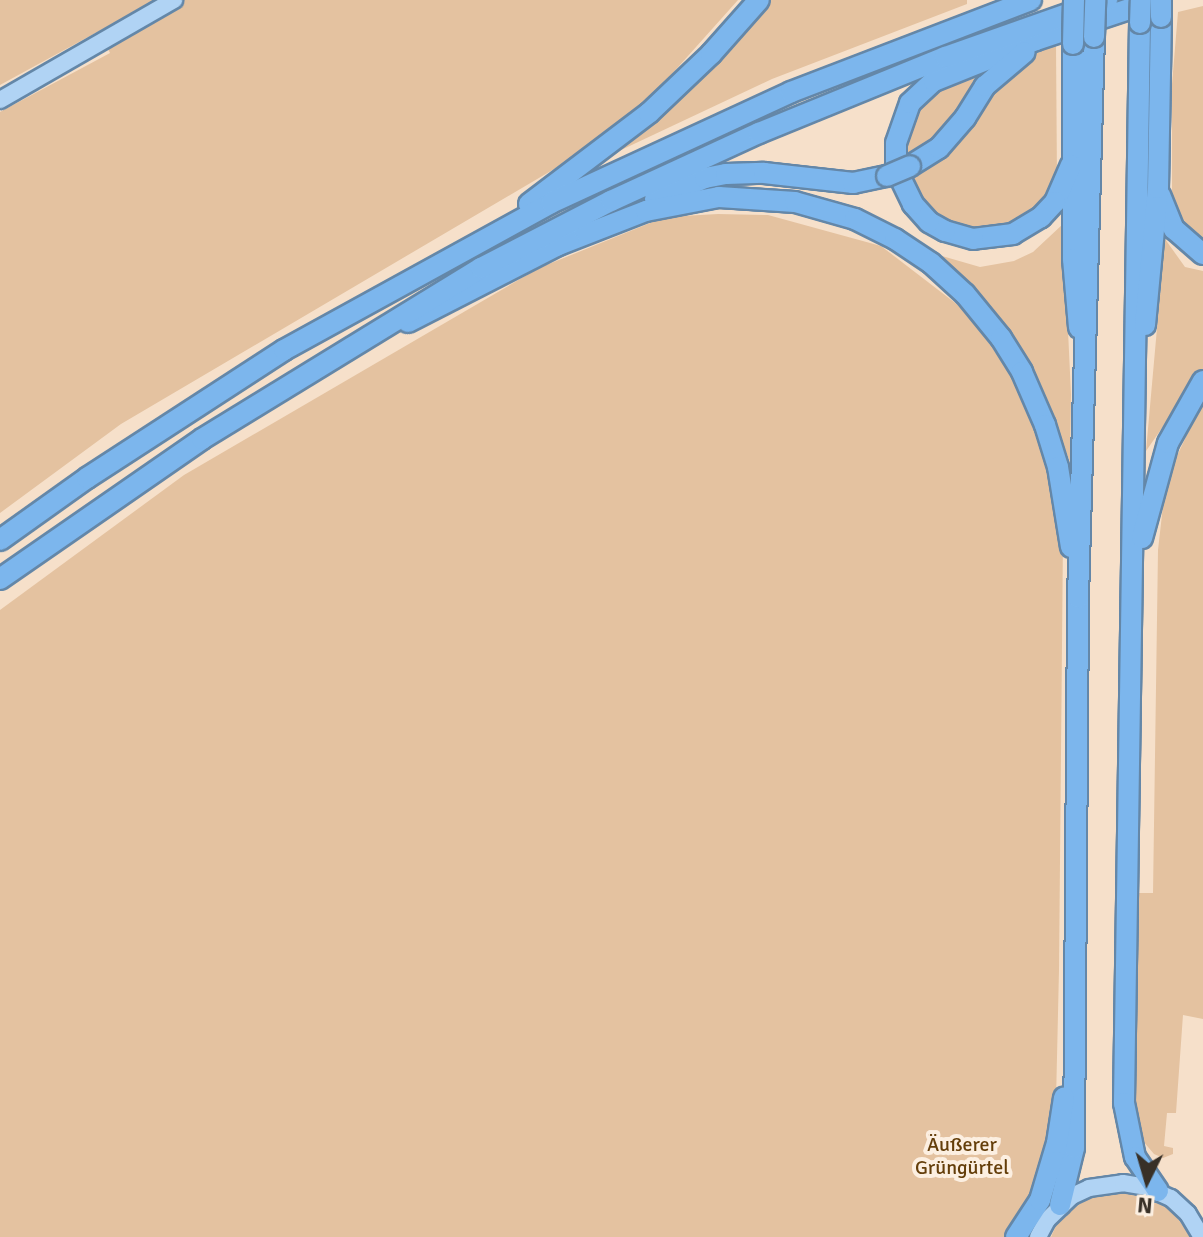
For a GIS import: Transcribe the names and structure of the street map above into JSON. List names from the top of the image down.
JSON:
{
  "parks": ["Äußerer Grüngürtel"],
  "north": "bottom"
}
